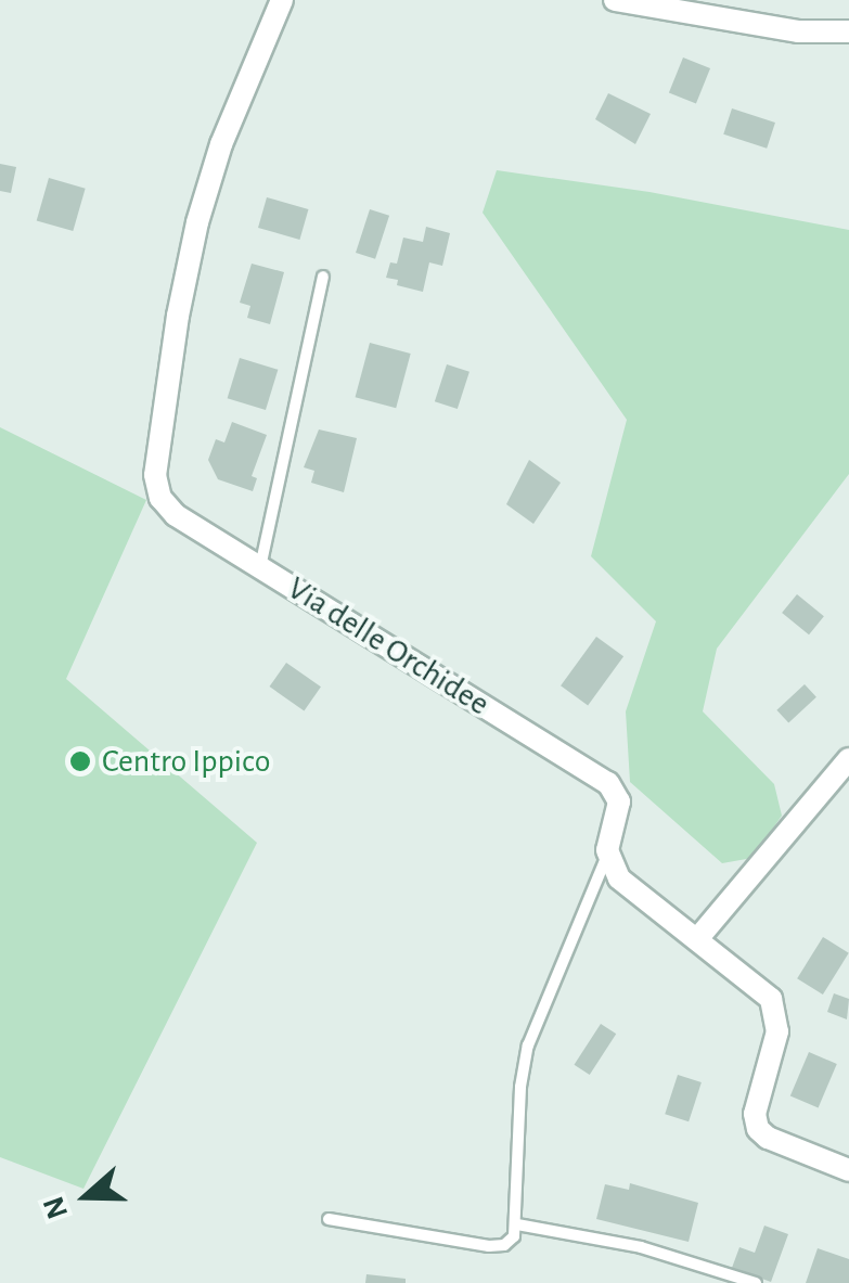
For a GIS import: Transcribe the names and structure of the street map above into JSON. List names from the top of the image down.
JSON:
{
  "streets": {
    "street": ["Via delle Orchidee"]
  },
  "places": ["Centro Ippico"],
  "north": "left"
}
